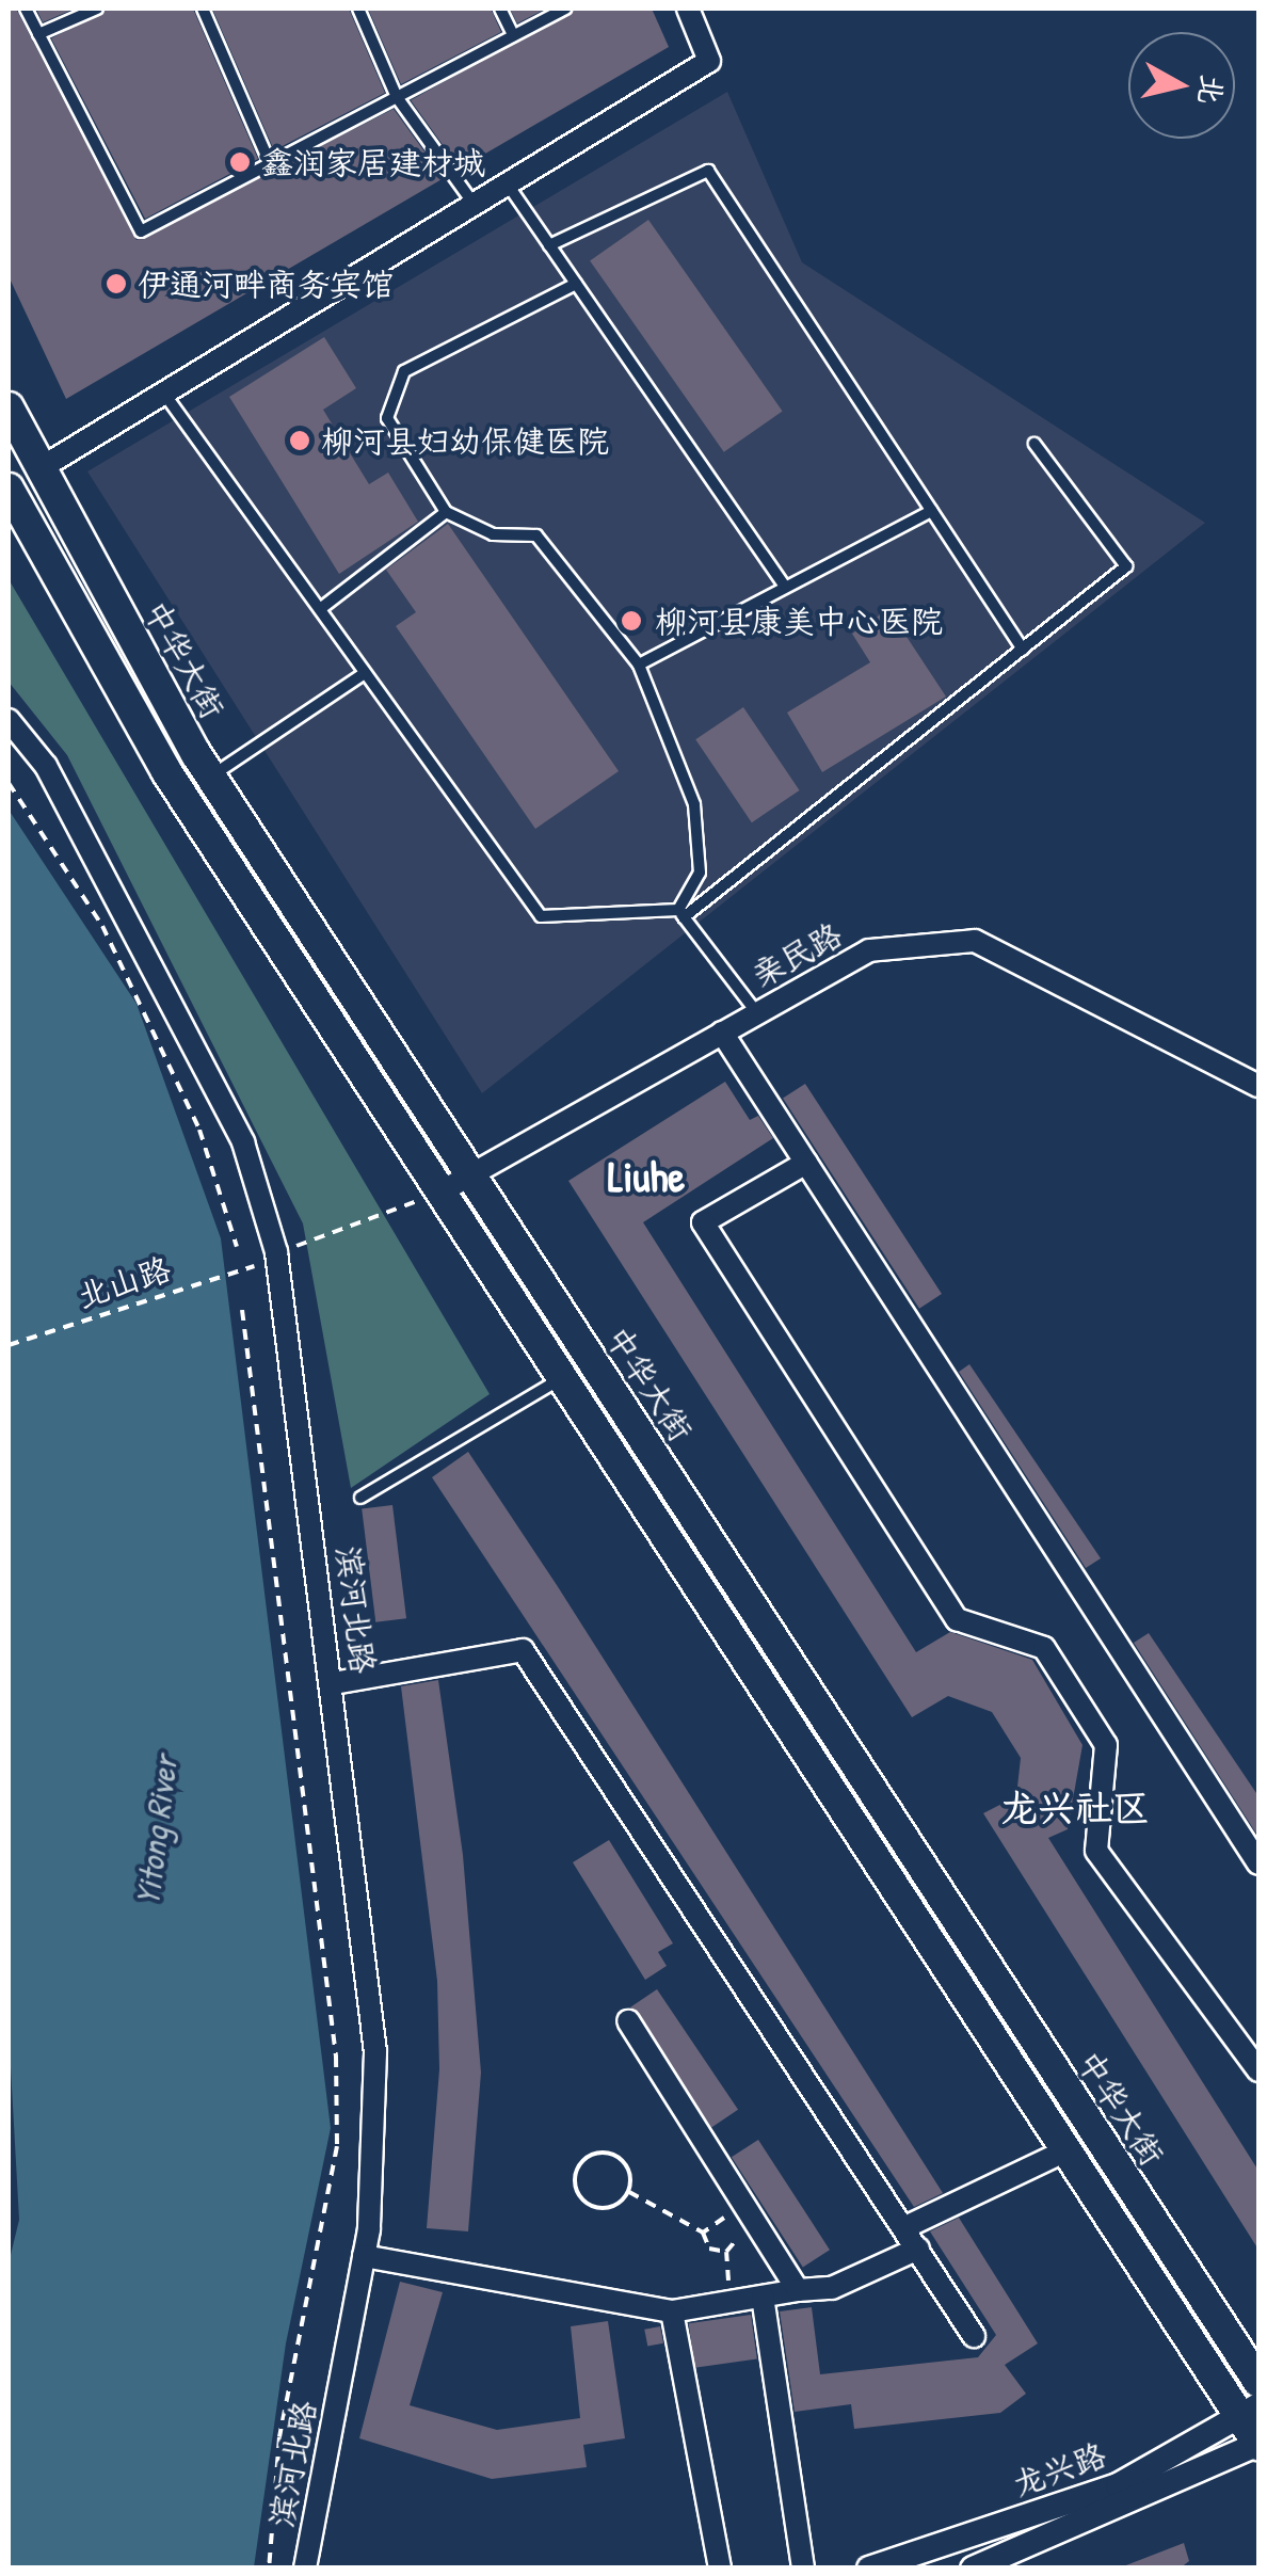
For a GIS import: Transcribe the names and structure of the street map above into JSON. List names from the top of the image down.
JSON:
{
  "streets": {
    "main road": ["中华大街"],
    "street": ["亲民路", "滨河北路", "龙兴路"],
    "path": ["北山路"]
  },
  "crossings": [
    ["中华大街", "亲民路"],
    ["亲民路", "北山路"],
    ["北山路", "滨河北路"]
  ],
  "districts": ["Liuhe", "龙兴社区"],
  "water": ["Yitong River"],
  "places": [
    "鑫润家居建材城",
    "伊通河畔商务宾馆",
    "柳河县妇幼保健医院",
    "柳河县康美中心医院"
  ],
  "north": "right"
}
